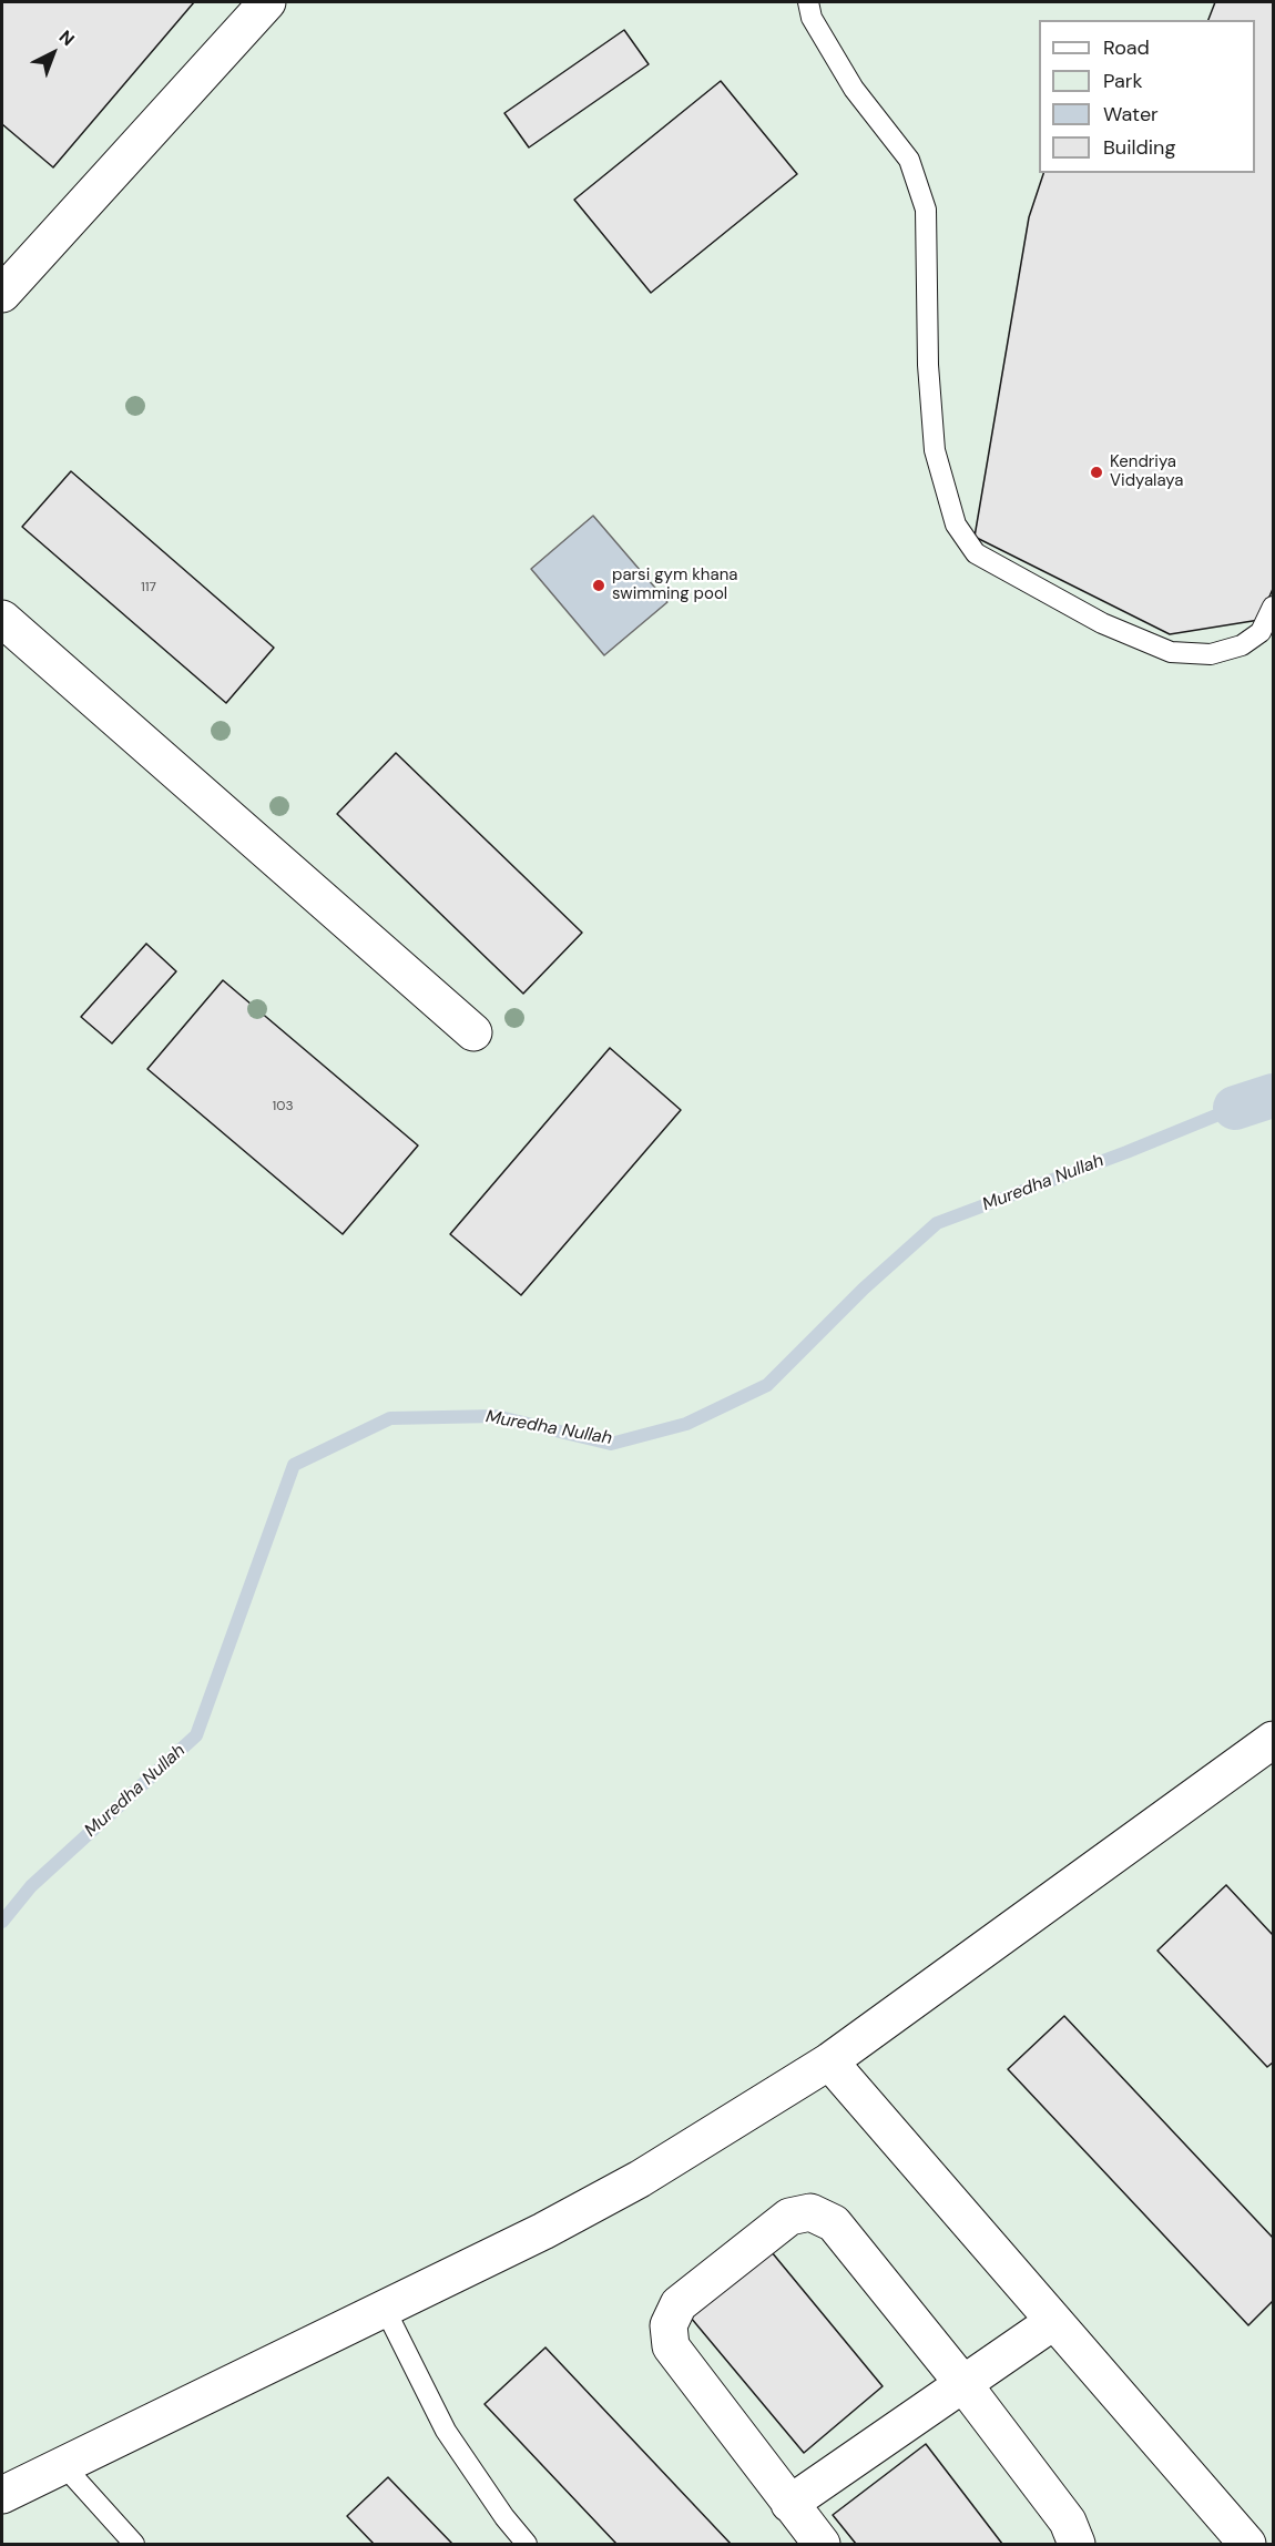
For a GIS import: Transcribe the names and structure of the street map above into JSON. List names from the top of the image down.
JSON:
{
  "water": ["Muredha Nullah"],
  "places": ["Kendriya Vidyalaya", "parsi gym khana swimming pool"],
  "house_numbers": ["117", "103"],
  "legend": [
    "Road",
    "Park",
    "Water",
    "Building"
  ],
  "north": "top right"
}
